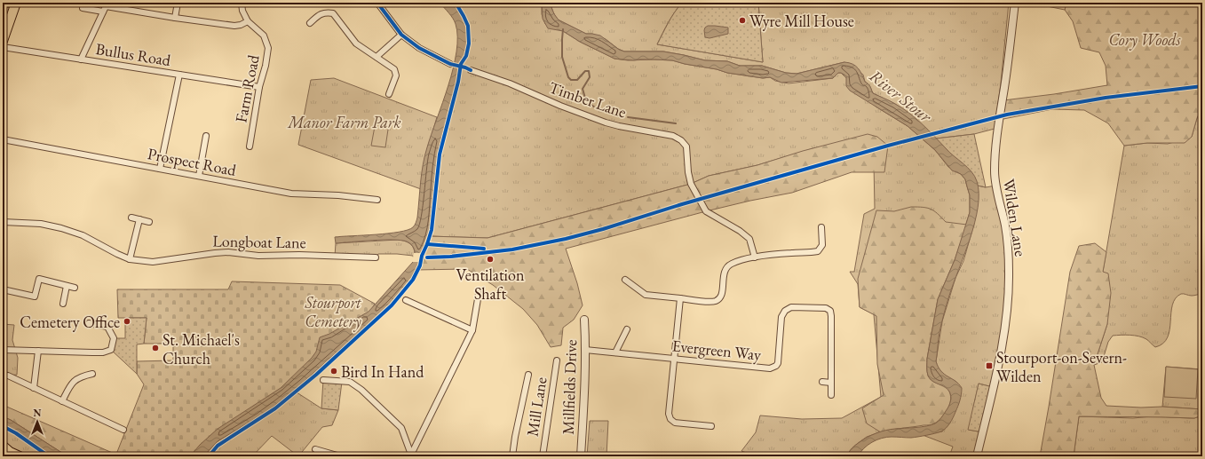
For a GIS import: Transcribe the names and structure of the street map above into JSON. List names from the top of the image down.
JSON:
{
  "streets": {
    "street": [
      "Bullus Road",
      "Farm Road",
      "Timber Lane",
      "Prospect Road",
      "Wilden Lane",
      "Longboat Lane",
      "Evergreen Way",
      "Millfields Drive",
      "Mill Lane"
    ]
  },
  "crossings": [
    ["Bullus Road", "Farm Road"],
    ["Evergreen Way", "Millfields Drive"]
  ],
  "water": ["River Stour"],
  "parks": ["Cory Woods", "Manor Farm Park", "Stourport Cemetery"],
  "places": {
    "other": [
      "Wyre Mill House",
      "Ventilation Shaft",
      "Cemetery Office",
      "St. Michael's Church",
      "Bird In Hand"
    ],
    "transit": ["Stourport-on-Severn- Wilden"]
  },
  "north": "top"
}
